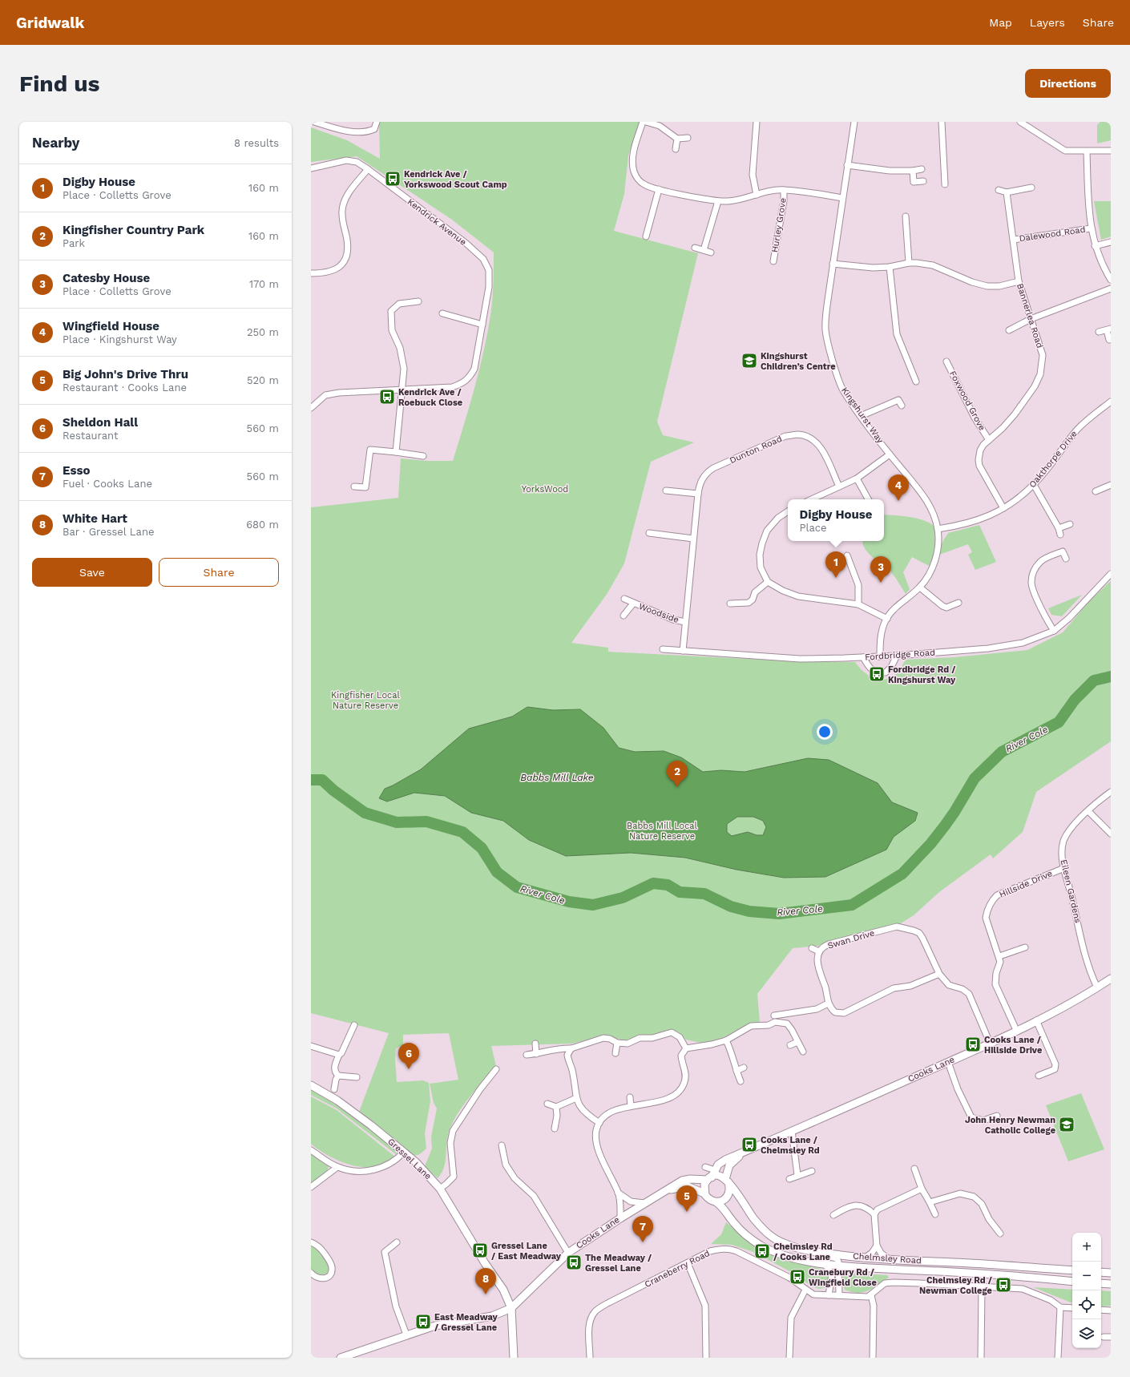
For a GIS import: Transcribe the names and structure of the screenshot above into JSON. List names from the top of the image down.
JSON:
{
  "streets": {
    "street": [
      "Kendrick Avenue",
      "Hurley Grove",
      "Dalewood Road",
      "Bannerlea Road",
      "Foxwood Grove",
      "Kingshurst Way",
      "Dunton Road",
      "Oakthorpe Drive",
      "Woodside",
      "Fordbridge Road",
      "Hillside Drive",
      "Eileen Gardens",
      "Swan Drive",
      "Cooks Lane",
      "Gressel Lane",
      "Chelmsley Road",
      "Craneberry Road"
    ]
  },
  "crossings": [
    ["Dalewood Road", "Bannerlea Road"],
    ["Bannerlea Road", "Foxwood Grove"],
    ["Bannerlea Road", "Oakthorpe Drive"],
    ["Kingshurst Way", "Oakthorpe Drive"],
    ["Kingshurst Way", "Fordbridge Road"],
    ["Dunton Road", "Woodside"],
    ["Dunton Road", "Fordbridge Road"],
    ["Hillside Drive", "Eileen Gardens"],
    ["Hillside Drive", "Cooks Lane"],
    ["Eileen Gardens", "Cooks Lane"],
    ["Swan Drive", "Cooks Lane"],
    ["Cooks Lane", "Gressel Lane"],
    ["Cooks Lane", "Chelmsley Road"]
  ],
  "water": ["River Cole", "Babbs Mill Lake"],
  "parks": ["YorksWood", "Kingfisher Local Nature Reserve", "Babbs Mill Local Nature Reserve"],
  "places": {
    "bus stop": [
      "Kendrick Ave / Yorkswood Scout Camp",
      "Kendrick Ave / Roebuck Close",
      "Fordbridge Rd / Kingshurst Way",
      "Cooks Lane / Hillside Drive",
      "Cooks Lane / Chelmsley Rd",
      "Gressel Lane / East Meadway",
      "Chelmsley Rd / Cooks Lane",
      "The Meadway / Gressel Lane",
      "Cranebury Rd / Wingfield Close",
      "Chelmsley Rd / Newman College",
      "East Meadway / Gressel Lane"
    ],
    "school or university": ["Kingshurst Children’s Centre", "John Henry Newman Catholic College"]
  },
  "page": {
    "header": "Gridwalk",
    "nav": ["Map", "Layers", "Share"],
    "buttons": [
      "Directions",
      ["Save", "Share"]
    ],
    "title": "Find us",
    "heading": ["Nearby", "8 results"],
    "list": [
      {
        "mark": "1",
        "name": "Digby House",
        "note": "Place · Colletts Grove",
        "value": "160 m"
      },
      {
        "mark": "2",
        "name": "Kingfisher Country Park",
        "note": "Park",
        "value": "160 m"
      },
      {
        "mark": "3",
        "name": "Catesby House",
        "note": "Place · Colletts Grove",
        "value": "170 m"
      },
      {
        "mark": "4",
        "name": "Wingfield House",
        "note": "Place · Kingshurst Way",
        "value": "250 m"
      },
      {
        "mark": "5",
        "name": "Big John's Drive Thru",
        "note": "Restaurant · Cooks Lane",
        "value": "520 m"
      },
      {
        "mark": "6",
        "name": "Sheldon Hall",
        "note": "Restaurant",
        "value": "560 m"
      },
      {
        "mark": "7",
        "name": "Esso",
        "note": "Fuel · Cooks Lane",
        "value": "560 m"
      },
      {
        "mark": "8",
        "name": "White Hart",
        "note": "Bar · Gressel Lane",
        "value": "680 m"
      }
    ],
    "pins": [
      "4",
      "1",
      "3",
      "2",
      "6",
      "5",
      "7",
      "8"
    ],
    "popup": ["Digby House", "Place"],
    "map_buttons": ["+", "−"]
  }
}
